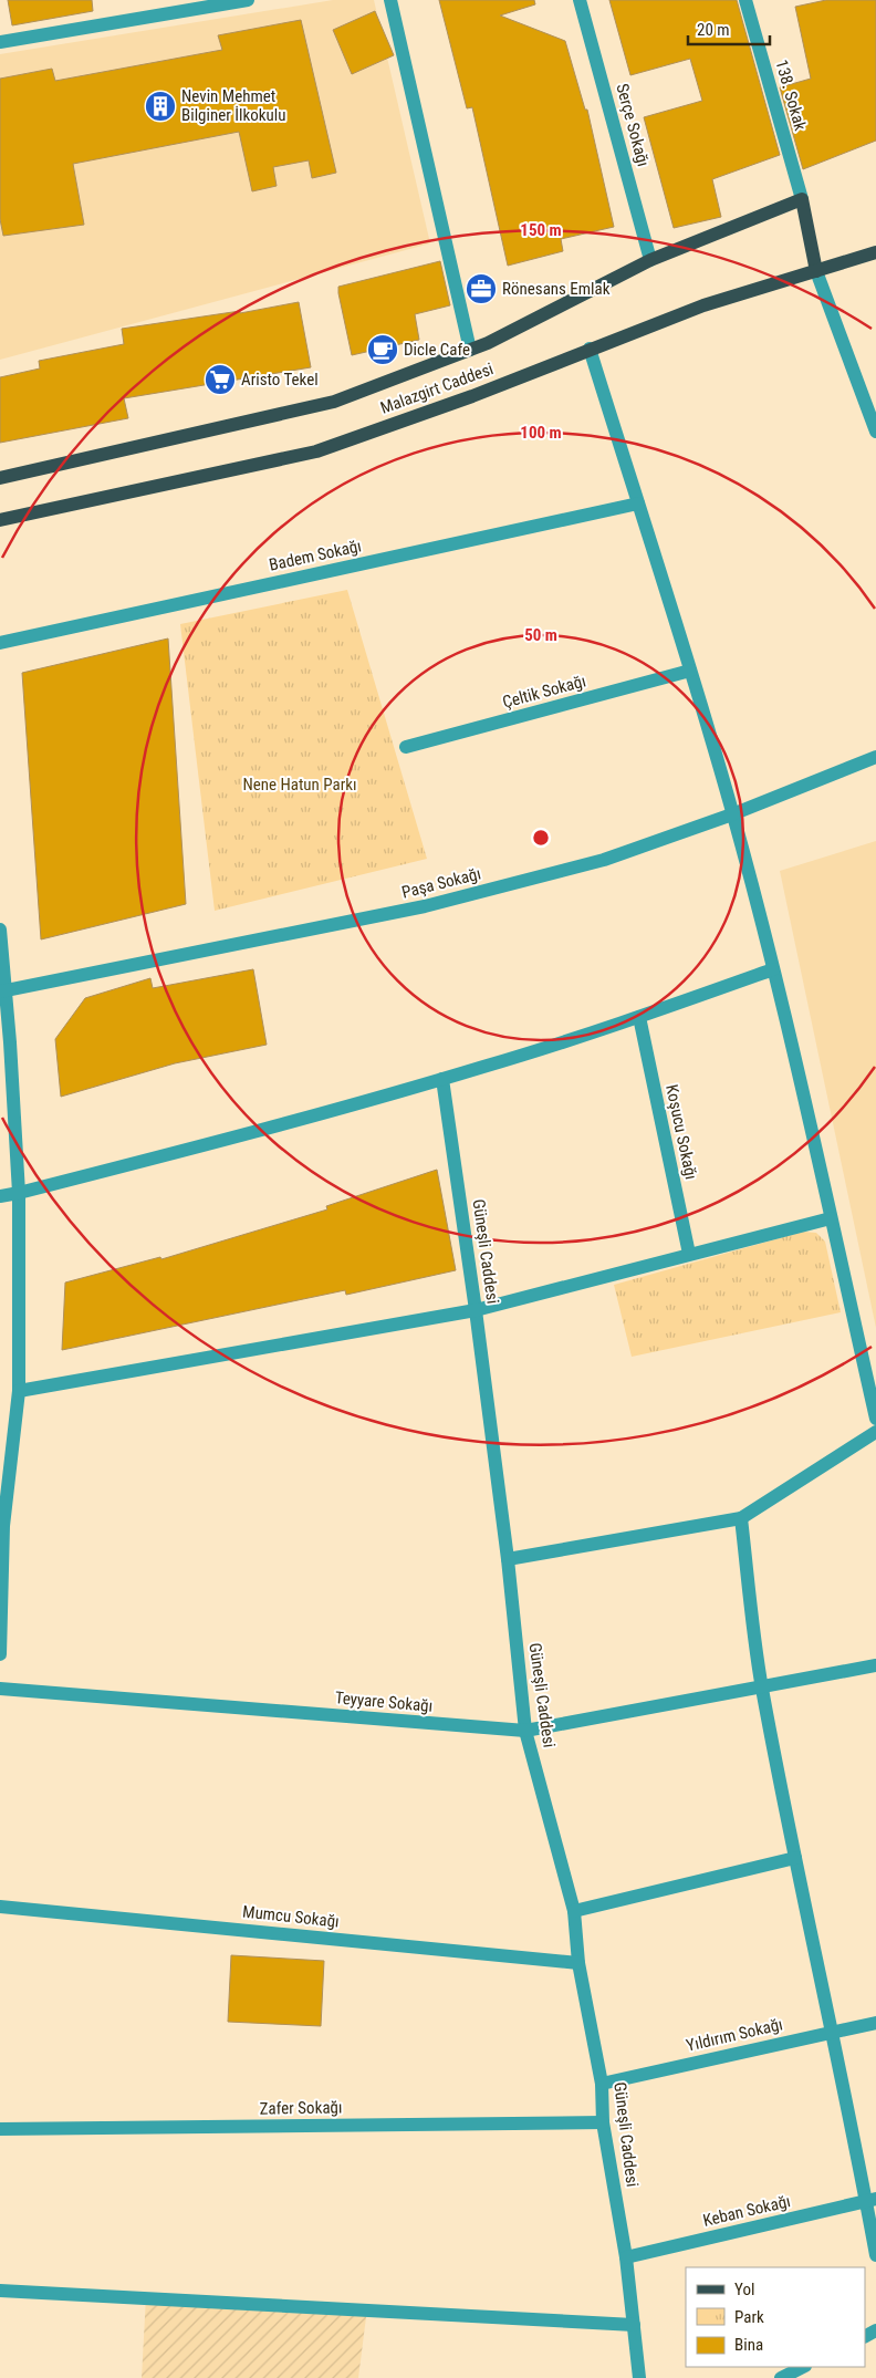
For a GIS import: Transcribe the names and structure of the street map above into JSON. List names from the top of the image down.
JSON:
{
  "streets": {
    "main road": ["Malazgirt Caddesi"],
    "street": [
      "138. Sokak",
      "Serçe Sokağı",
      "Badem Sokağı",
      "Çeltik Sokağı",
      "Paşa Sokağı",
      "Koşucu Sokağı",
      "Güneşli Caddesi",
      "Teyyare Sokağı",
      "Mumcu Sokağı",
      "Yıldırım Sokağı",
      "Zafer Sokağı",
      "Keban Sokağı"
    ]
  },
  "crossings": [
    ["138. Sokak", "Malazgirt Caddesi"],
    ["Serçe Sokağı", "Malazgirt Caddesi"],
    ["Güneşli Caddesi", "Teyyare Sokağı"],
    ["Güneşli Caddesi", "Mumcu Sokağı"],
    ["Güneşli Caddesi", "Yıldırım Sokağı"],
    ["Güneşli Caddesi", "Zafer Sokağı"],
    ["Güneşli Caddesi", "Keban Sokağı"]
  ],
  "parks": ["Nene Hatun Parkı"],
  "places": {
    "building": ["Nevin Mehmet Bilginer İlkokulu"],
    "office": ["Rönesans Emlak"],
    "cafe": ["Dicle Cafe"],
    "supermarket": ["Aristo Tekel"]
  },
  "legend": ["Yol", "Park", "Bina"],
  "scale_bar": "20 m",
  "rings": ["150 m", "100 m", "50 m"]
}
